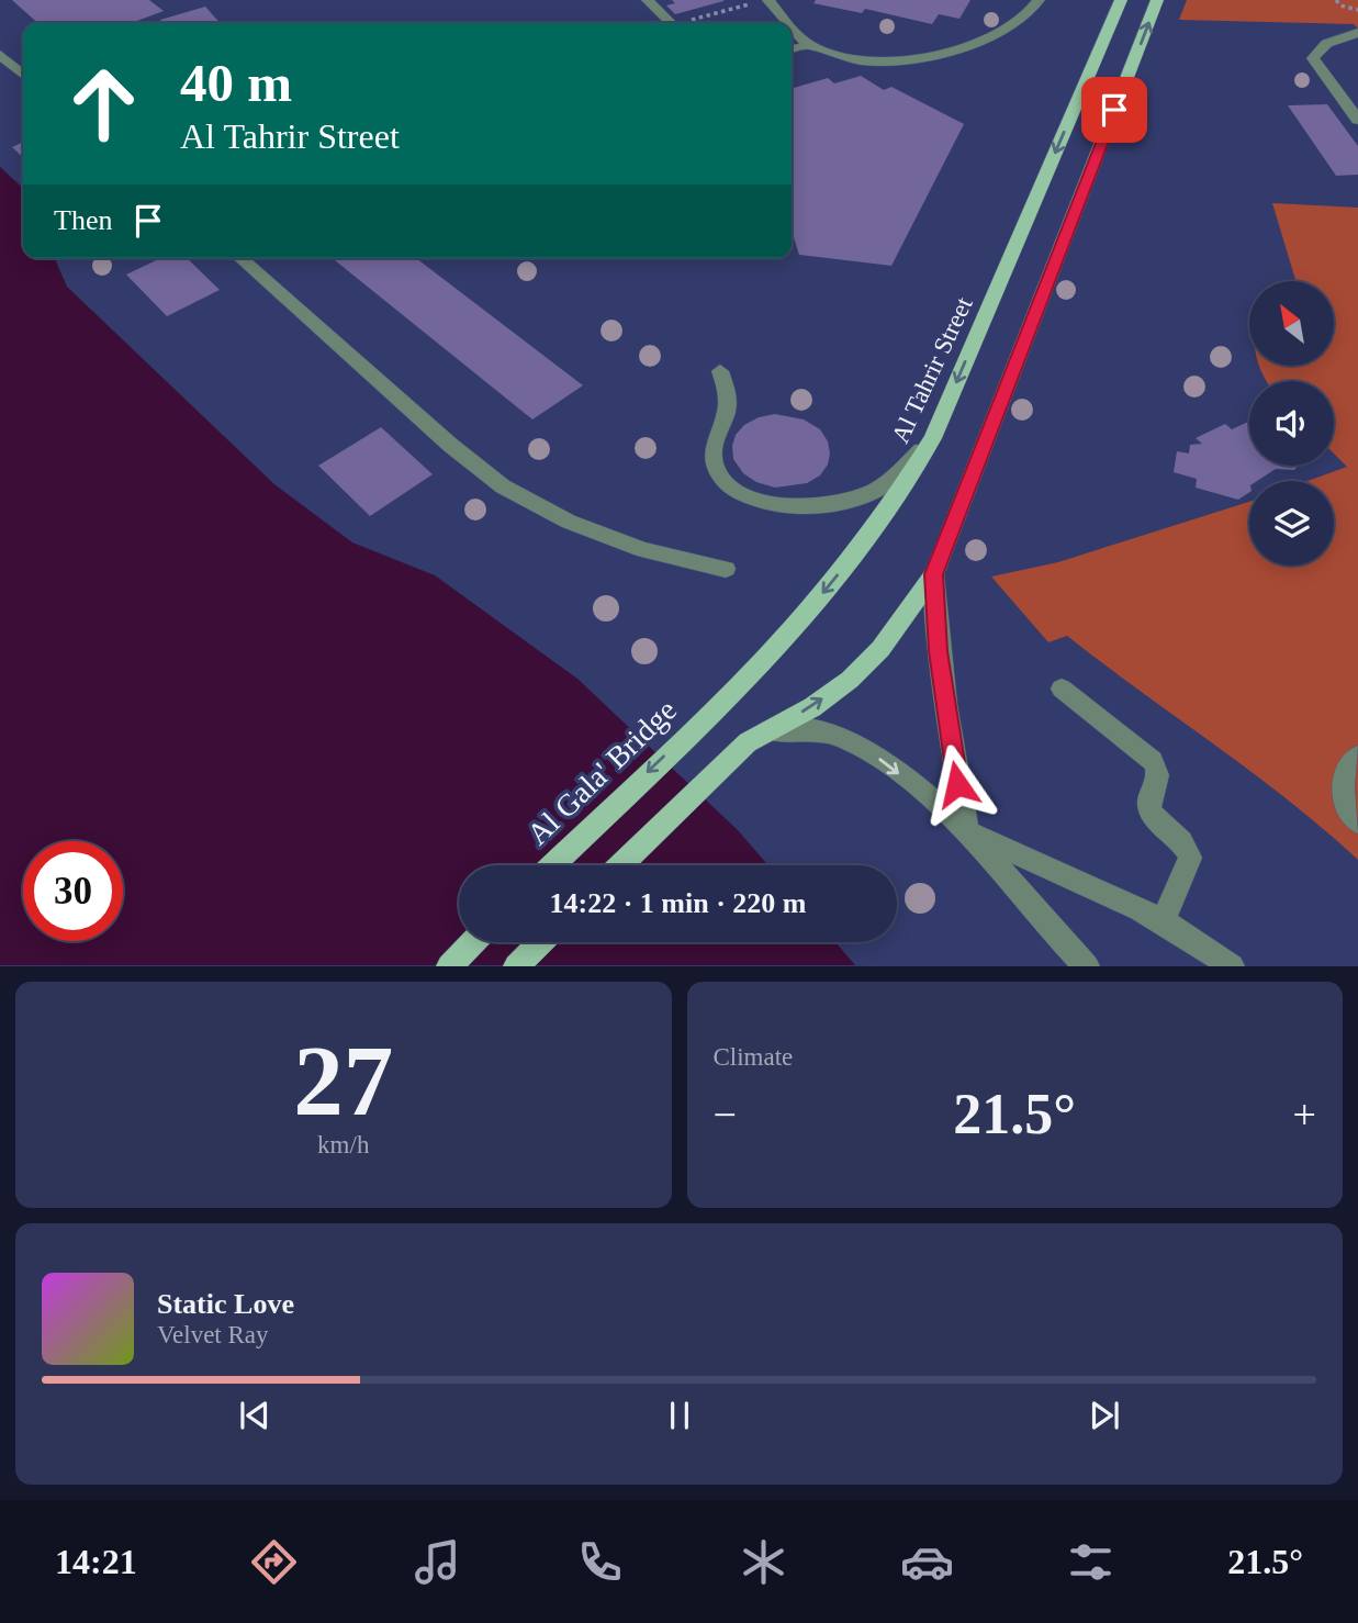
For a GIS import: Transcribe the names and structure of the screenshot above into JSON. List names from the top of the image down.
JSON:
{
  "streets": {
    "main road": ["Al Tahrir Street", "Al Gala' Bridge"]
  },
  "crossings": [
    ["Al Tahrir Street", "Al Gala' Bridge"]
  ],
  "north": "top left",
  "page": {
    "turn": ["40 m", "Al Tahrir Street"],
    "then": "Then",
    "limit": "30",
    "trip": "14:22 · 1 min · 220 m",
    "tile": [
      ["27", "km/h"],
      "Climate"
    ],
    "heat": ["−", "21.5°", "+"],
    "song": ["Static Love", "Velvet Ray"],
    "tabs": ["14:21", "21.5°"]
  }
}
